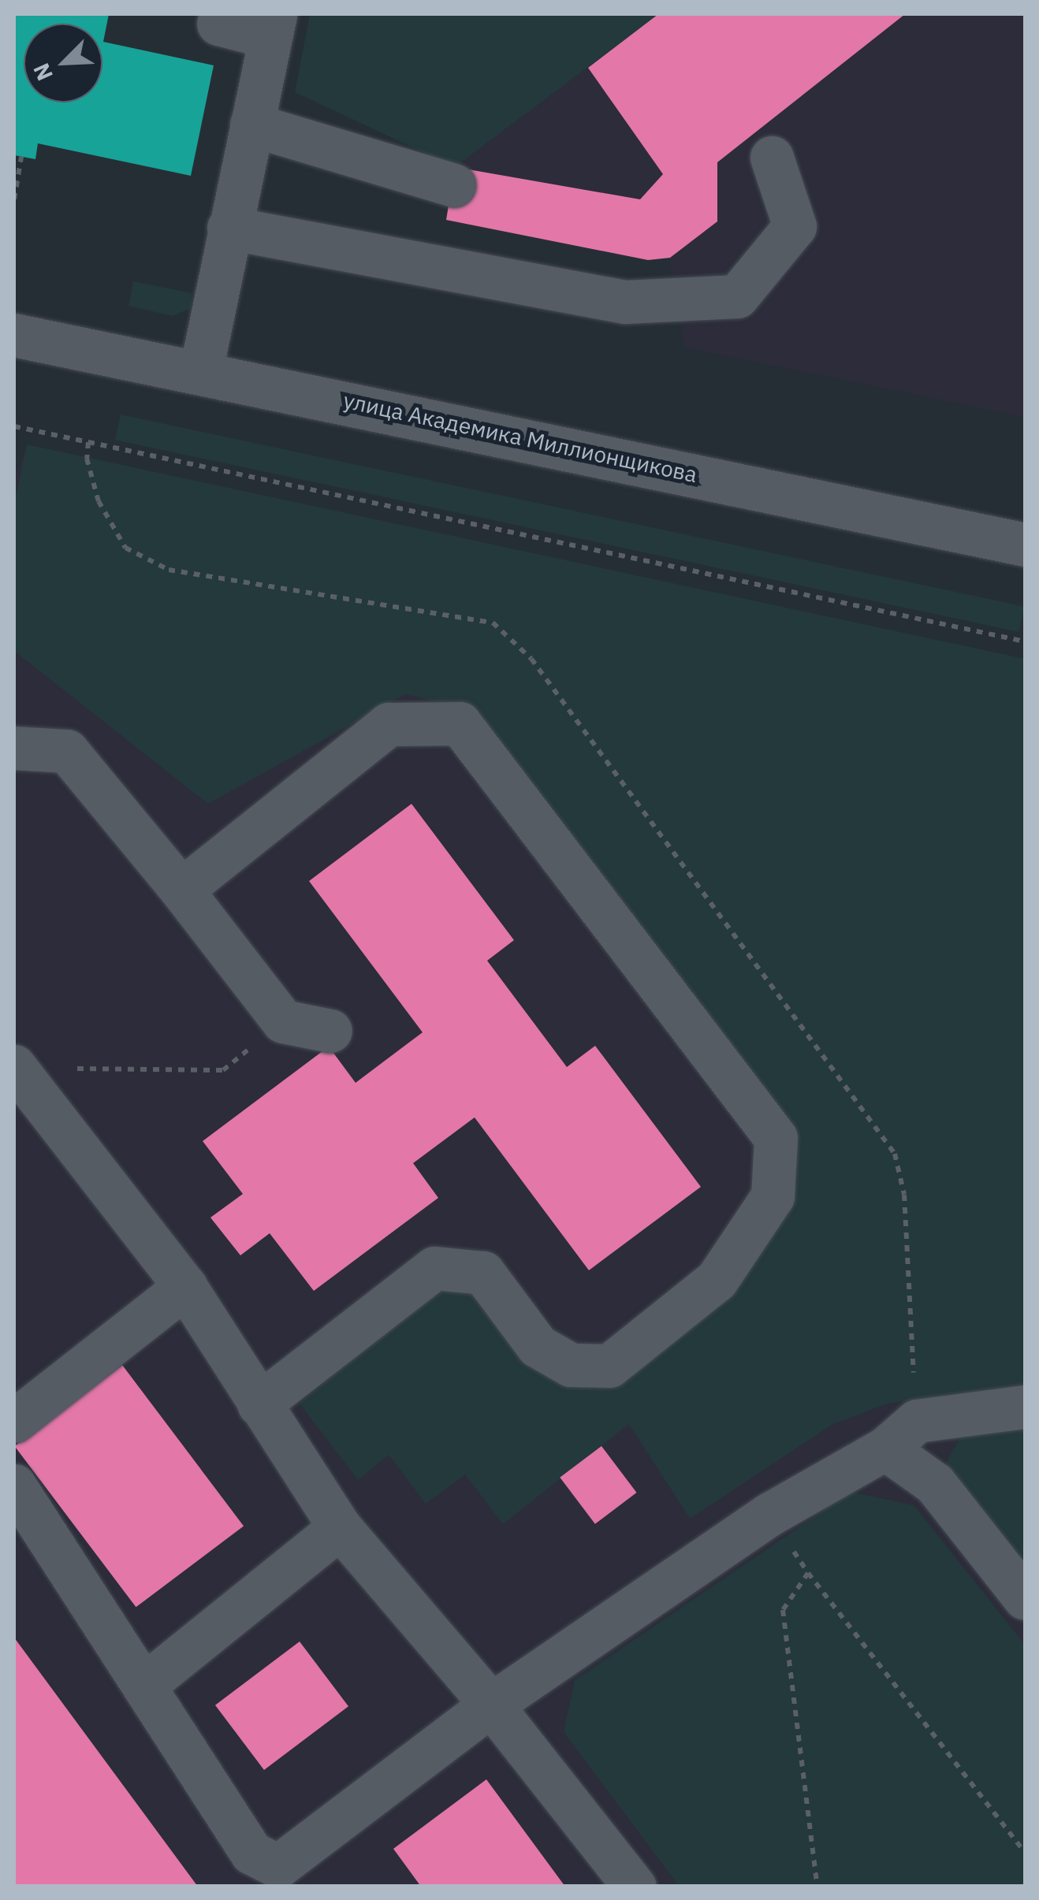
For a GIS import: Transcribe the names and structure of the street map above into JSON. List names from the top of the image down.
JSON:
{
  "streets": {
    "street": ["улица Академика Миллионщикова"]
  },
  "north": "bottom left"
}
